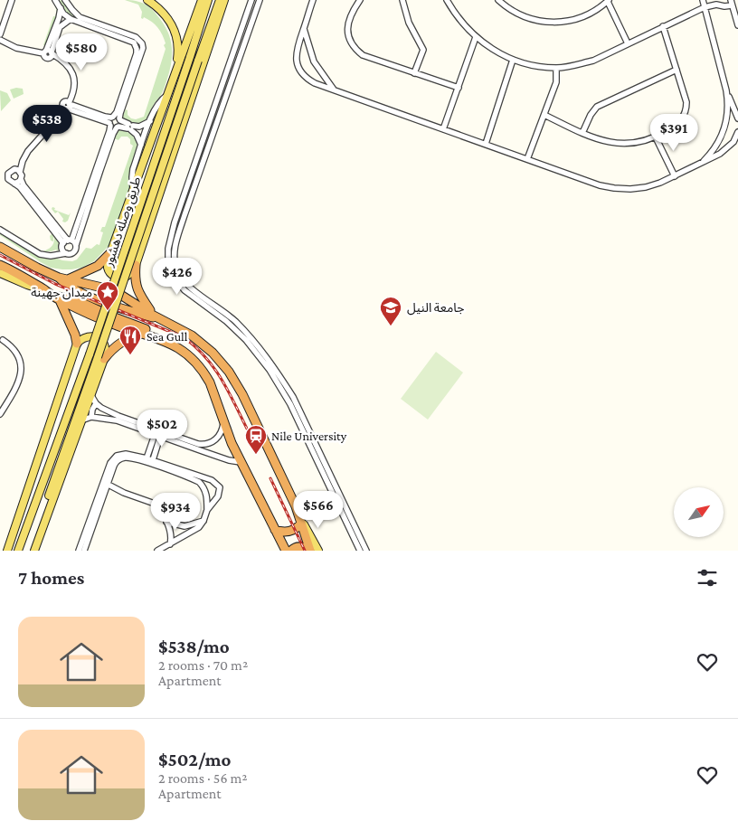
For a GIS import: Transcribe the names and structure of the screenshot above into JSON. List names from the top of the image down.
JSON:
{
  "streets": {
    "main road": ["طريق وصله دهشور"]
  },
  "places": {
    "place": ["ميدان جهينة"],
    "school or university": ["جامعة النيل"],
    "restaurant": ["Sea Gull"],
    "station": ["Nile University"]
  },
  "north": "top right",
  "page": {
    "price": [
      "$580",
      "$538",
      "$391",
      "$426",
      "$502",
      "$566",
      "$934"
    ],
    "heading": "7 homes",
    "list": [
      {
        "name": "$538/mo",
        "note": "2 rooms · 70 m² · Apartment"
      },
      {
        "name": "$502/mo",
        "note": "2 rooms · 56 m² · Apartment"
      }
    ]
  }
}
